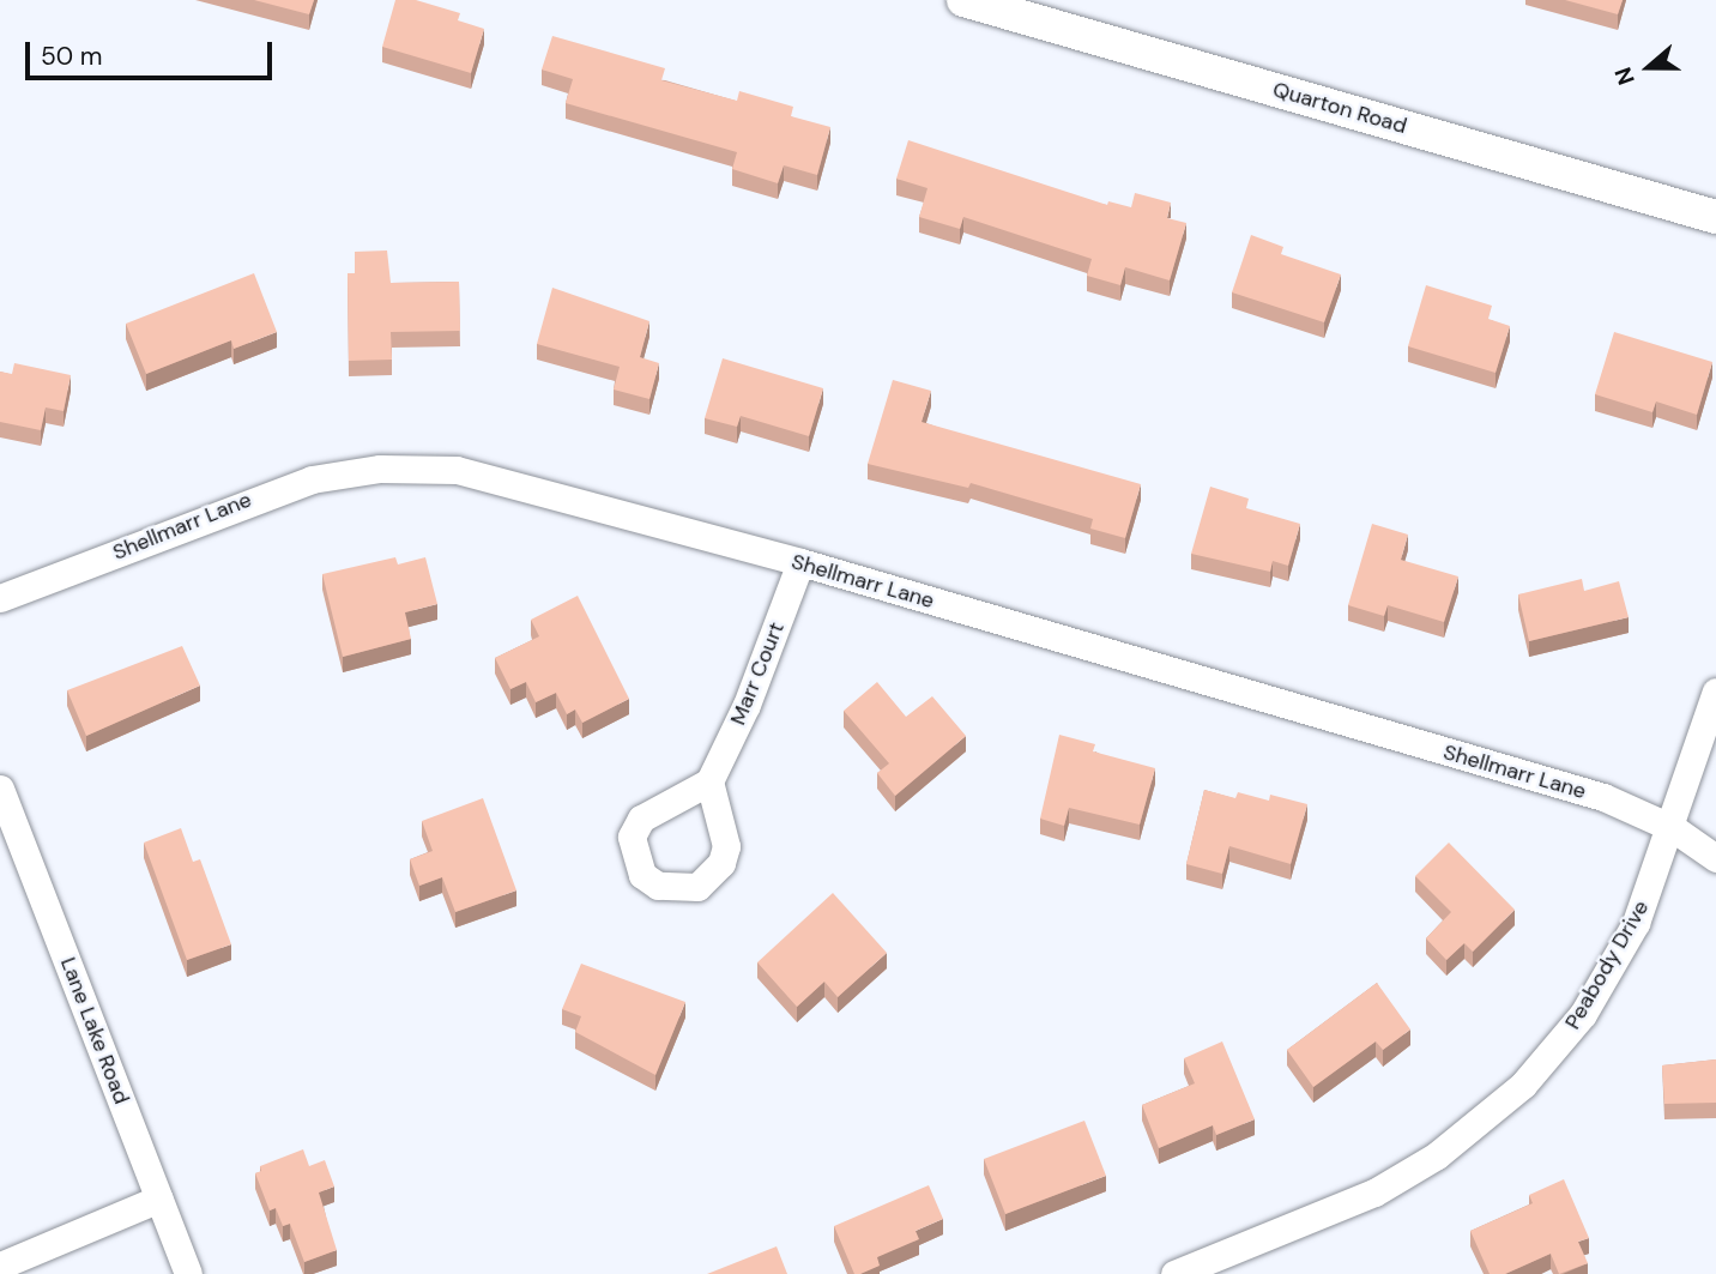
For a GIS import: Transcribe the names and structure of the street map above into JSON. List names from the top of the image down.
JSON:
{
  "streets": {
    "street": [
      "Quarton Road",
      "Shellmarr Lane",
      "Marr Court",
      "Peabody Drive",
      "Lane Lake Road"
    ]
  },
  "crossings": [
    ["Shellmarr Lane", "Marr Court"],
    ["Shellmarr Lane", "Peabody Drive"]
  ],
  "scale_bar": "50 m",
  "north": "left"
}
